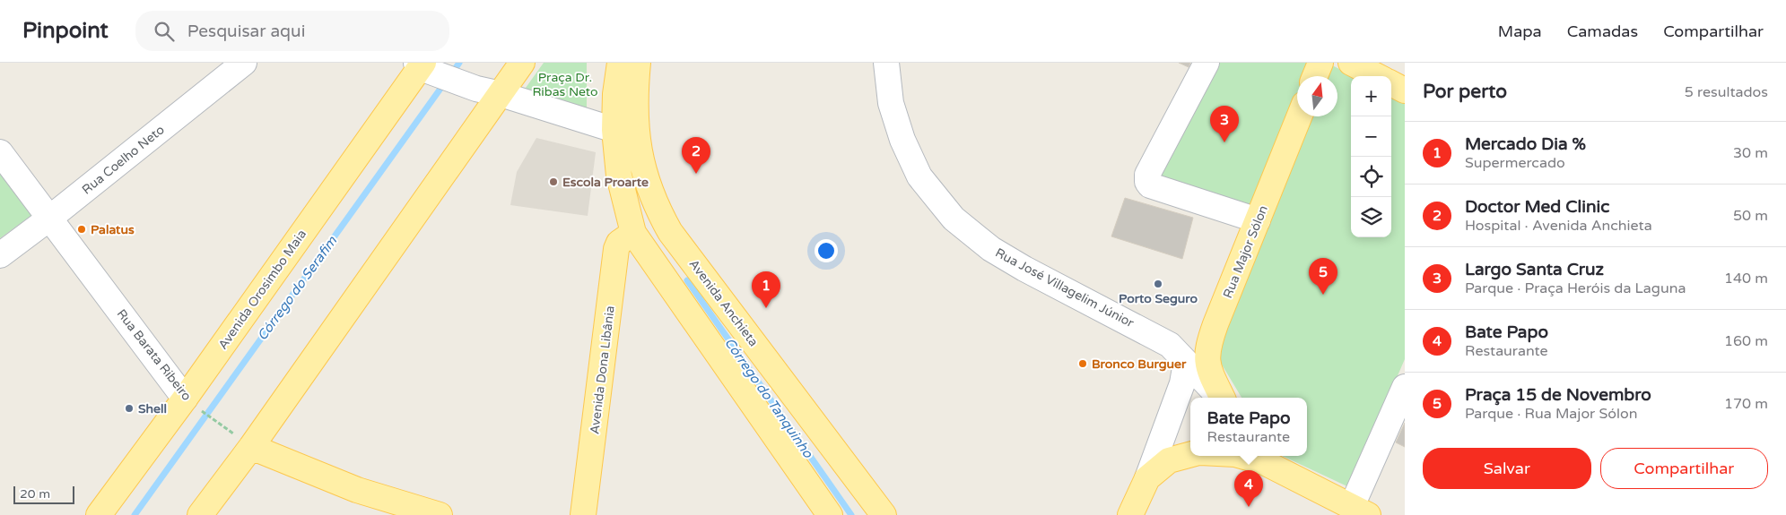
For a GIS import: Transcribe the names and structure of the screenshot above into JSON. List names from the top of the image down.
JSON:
{
  "streets": {
    "main road": [
      "Rua Major Sólon",
      "Avenida Orosimbo Maia",
      "Avenida Anchieta",
      "Avenida Dona Libânia"
    ],
    "street": ["Rua Coelho Neto", "Rua José Villagelim Júnior", "Rua Barata Ribeiro"]
  },
  "crossings": [
    ["Rua Coelho Neto", "Rua Barata Ribeiro"],
    ["Avenida Orosimbo Maia", "Rua Barata Ribeiro"]
  ],
  "water": ["Córrego do Serafim", "Córrego do Tanquinho"],
  "parks": ["Praça Dr. Ribas Neto"],
  "places": [
    "Escola Proarte",
    "Palatus",
    "Porto Seguro",
    "Bronco Burguer",
    "Shell"
  ],
  "scale_bar": "20 m",
  "north": "top",
  "page": {
    "header": "Pinpoint",
    "search": "Pesquisar aqui",
    "nav": ["Mapa", "Camadas", "Compartilhar"],
    "heading": ["Por perto", "5 resultados"],
    "map_buttons": ["+", "−"],
    "pins": [
      "3",
      "2",
      "5",
      "1",
      "4"
    ],
    "list": [
      {
        "mark": "1",
        "name": "Mercado Dia %",
        "note": "Supermercado",
        "value": "30 m"
      },
      {
        "mark": "2",
        "name": "Doctor Med Clinic",
        "note": "Hospital · Avenida Anchieta",
        "value": "50 m"
      },
      {
        "mark": "3",
        "name": "Largo Santa Cruz",
        "note": "Parque · Praça Heróis da Laguna",
        "value": "140 m"
      },
      {
        "mark": "4",
        "name": "Bate Papo",
        "note": "Restaurante",
        "value": "160 m"
      },
      {
        "mark": "5",
        "name": "Praça 15 de Novembro",
        "note": "Parque · Rua Major Sólon",
        "value": "170 m"
      }
    ],
    "popup": ["Bate Papo", "Restaurante"],
    "buttons": ["Salvar", "Compartilhar"],
    "scale": "20 m"
  }
}
